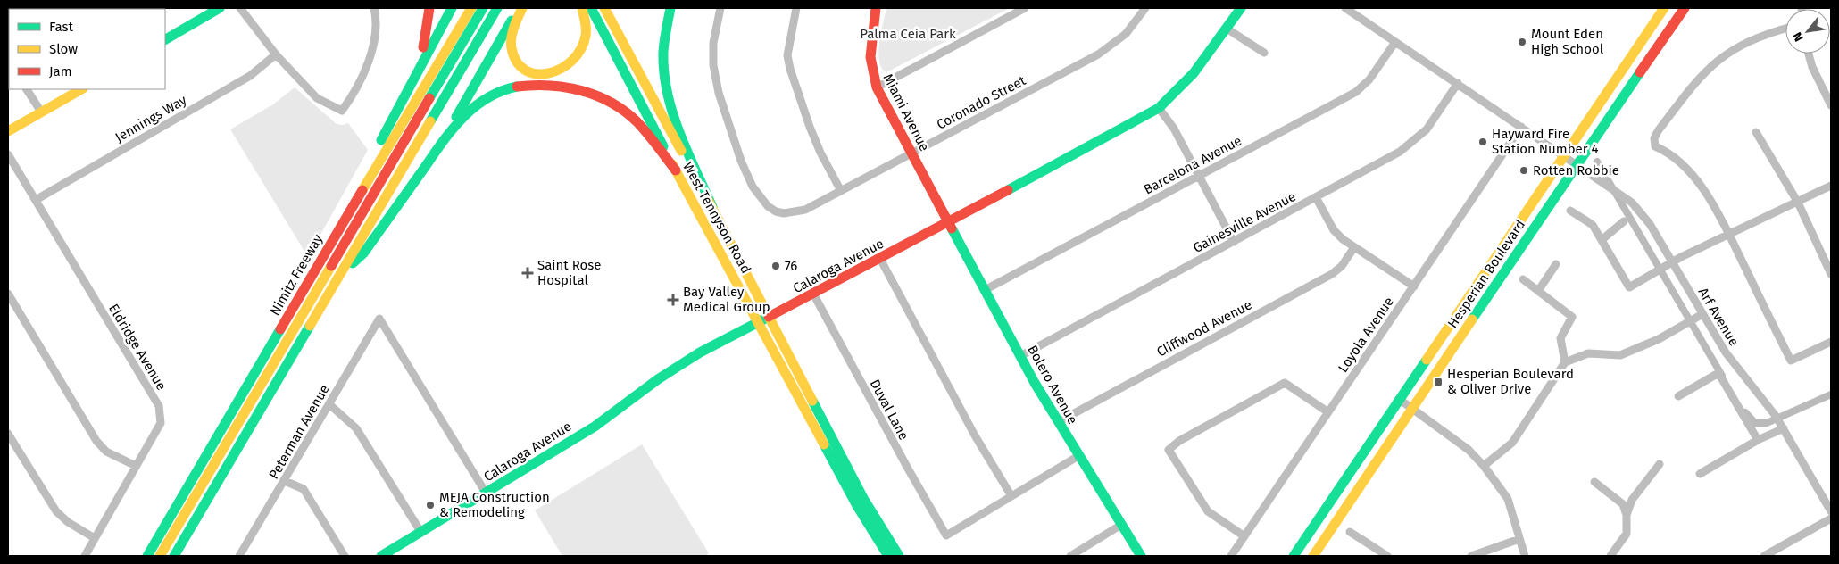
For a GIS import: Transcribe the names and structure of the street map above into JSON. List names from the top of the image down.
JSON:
{
  "streets": {
    "main road": [
      "Miami Avenue",
      "West Tennyson Road",
      "Calaroga Avenue",
      "Hesperian Boulevard",
      "Nimitz Freeway",
      "Bolero Avenue"
    ],
    "street": [
      "Coronado Street",
      "Jennings Way",
      "Barcelona Avenue",
      "Gainesville Avenue",
      "Arf Avenue",
      "Cliffwood Avenue",
      "Loyola Avenue",
      "Eldridge Avenue",
      "Duval Lane",
      "Peterman Avenue"
    ]
  },
  "crossings": [
    ["Coronado Street", "Miami Avenue"],
    ["Miami Avenue", "Calaroga Avenue"],
    ["Miami Avenue", "Bolero Avenue"],
    ["Jennings Way", "Eldridge Avenue"],
    ["Barcelona Avenue", "Arf Avenue"],
    ["Barcelona Avenue", "Bolero Avenue"],
    ["West Tennyson Road", "Calaroga Avenue"],
    ["Gainesville Avenue", "Arf Avenue"],
    ["Gainesville Avenue", "Bolero Avenue"],
    ["Calaroga Avenue", "Bolero Avenue"],
    ["Calaroga Avenue", "Duval Lane"],
    ["Calaroga Avenue", "Peterman Avenue"],
    ["Hesperian Boulevard", "Arf Avenue"],
    ["Arf Avenue", "Loyola Avenue"],
    ["Cliffwood Avenue", "Bolero Avenue"]
  ],
  "parks": ["Palma Ceia Park"],
  "places": {
    "other": [
      "Mount Eden High School",
      "Hayward Fire Station Number 4",
      "Rotten Robbie",
      "76",
      "MEJA Construction & Remodeling"
    ],
    "health": ["Saint Rose Hospital", "Bay Valley Medical Group"],
    "transit": ["Hesperian Boulevard & Oliver Drive"]
  },
  "legend": ["Fast", "Slow", "Jam"],
  "north": "bottom left"
}
